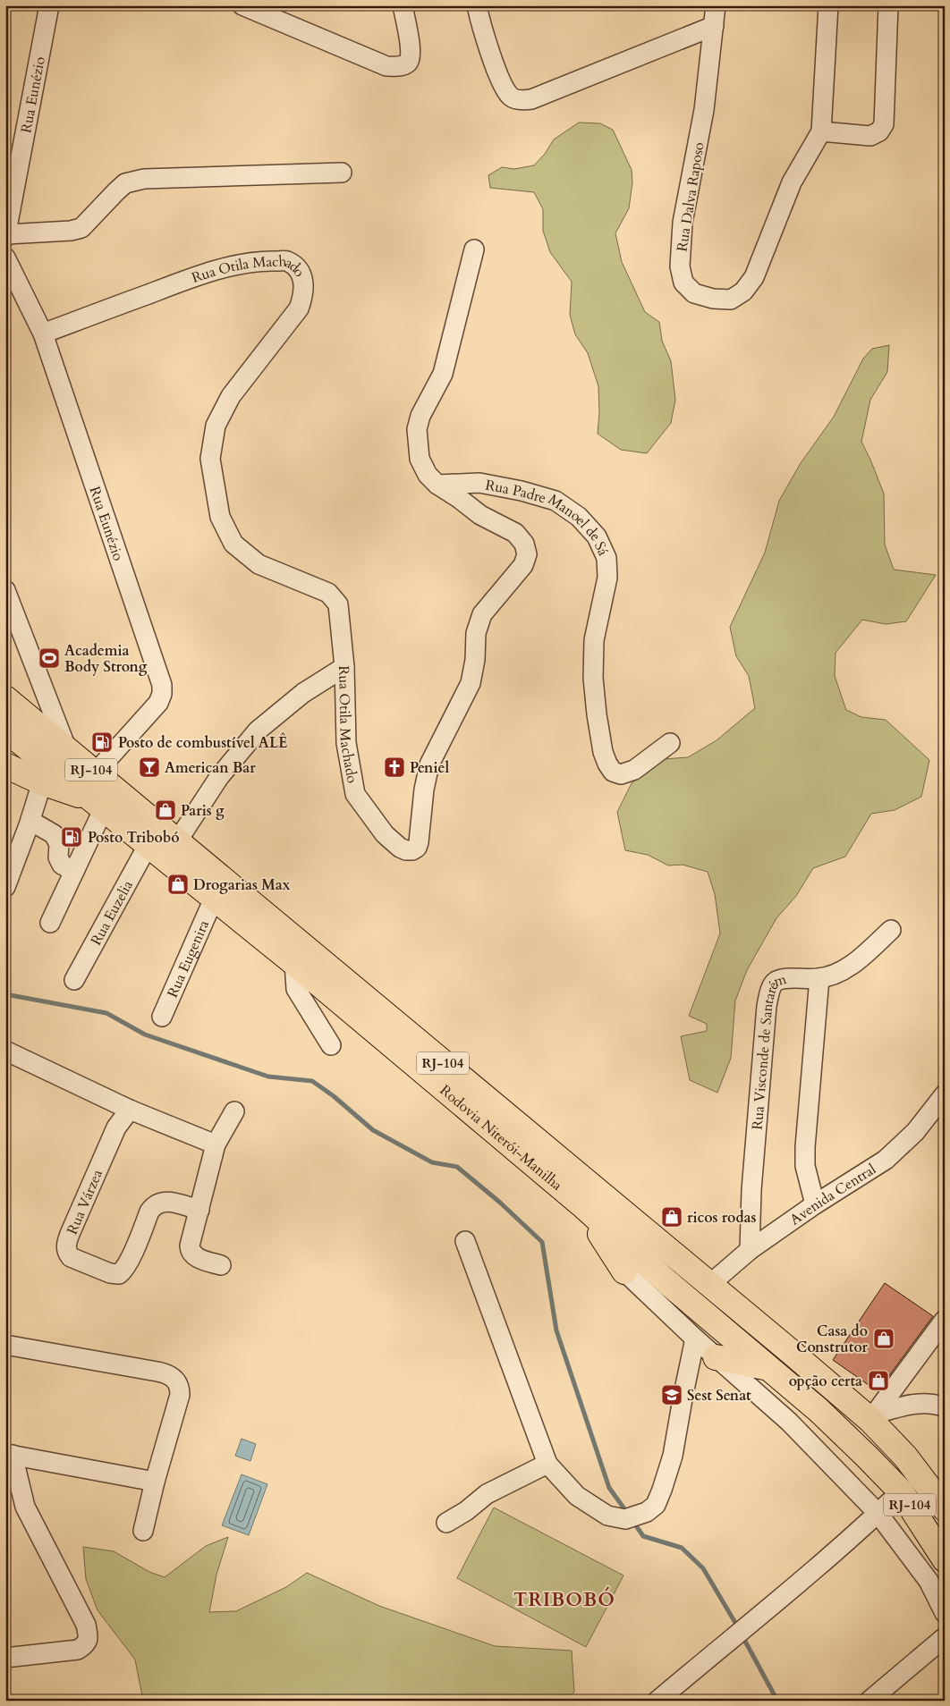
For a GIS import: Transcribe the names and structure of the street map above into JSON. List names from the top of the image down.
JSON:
{
  "streets": {
    "highway": ["RJ-104", "Rodovia Niterói-Manilha"],
    "street": [
      "Rua Eunézio",
      "Rua Dalva Raposo",
      "Rua Otila Machado",
      "Rua Padre Manoel de Sá",
      "Rua Euzelia",
      "Rua Eugenira",
      "Rua Visconde de Santarém",
      "Avenida Central",
      "Rua Várzea"
    ]
  },
  "crossings": [
    ["Rua Eunézio", "Rua Otila Machado"],
    ["Rua Eunézio", "Rodovia Niterói-Manilha"],
    ["Rua Otila Machado", "Rua Padre Manoel de Sá"],
    ["Rua Euzelia", "Rodovia Niterói-Manilha"],
    ["Rua Eugenira", "Rodovia Niterói-Manilha"],
    ["Rua Visconde de Santarém", "Avenida Central"],
    ["Rodovia Niterói-Manilha", "Avenida Central"]
  ],
  "districts": ["TRIBOBÓ"],
  "places": {
    "sports": ["Academia Body Strong"],
    "fuel station": ["Posto de combustível ALÊ", "Posto Tribobó"],
    "bar": ["American Bar"],
    "church": ["Peniel"],
    "shop": [
      "Paris g",
      "Drogarias Max",
      "ricos rodas",
      "Casa do Construtor",
      "opção certa"
    ],
    "school or university": ["Sest Senat"]
  }
}
